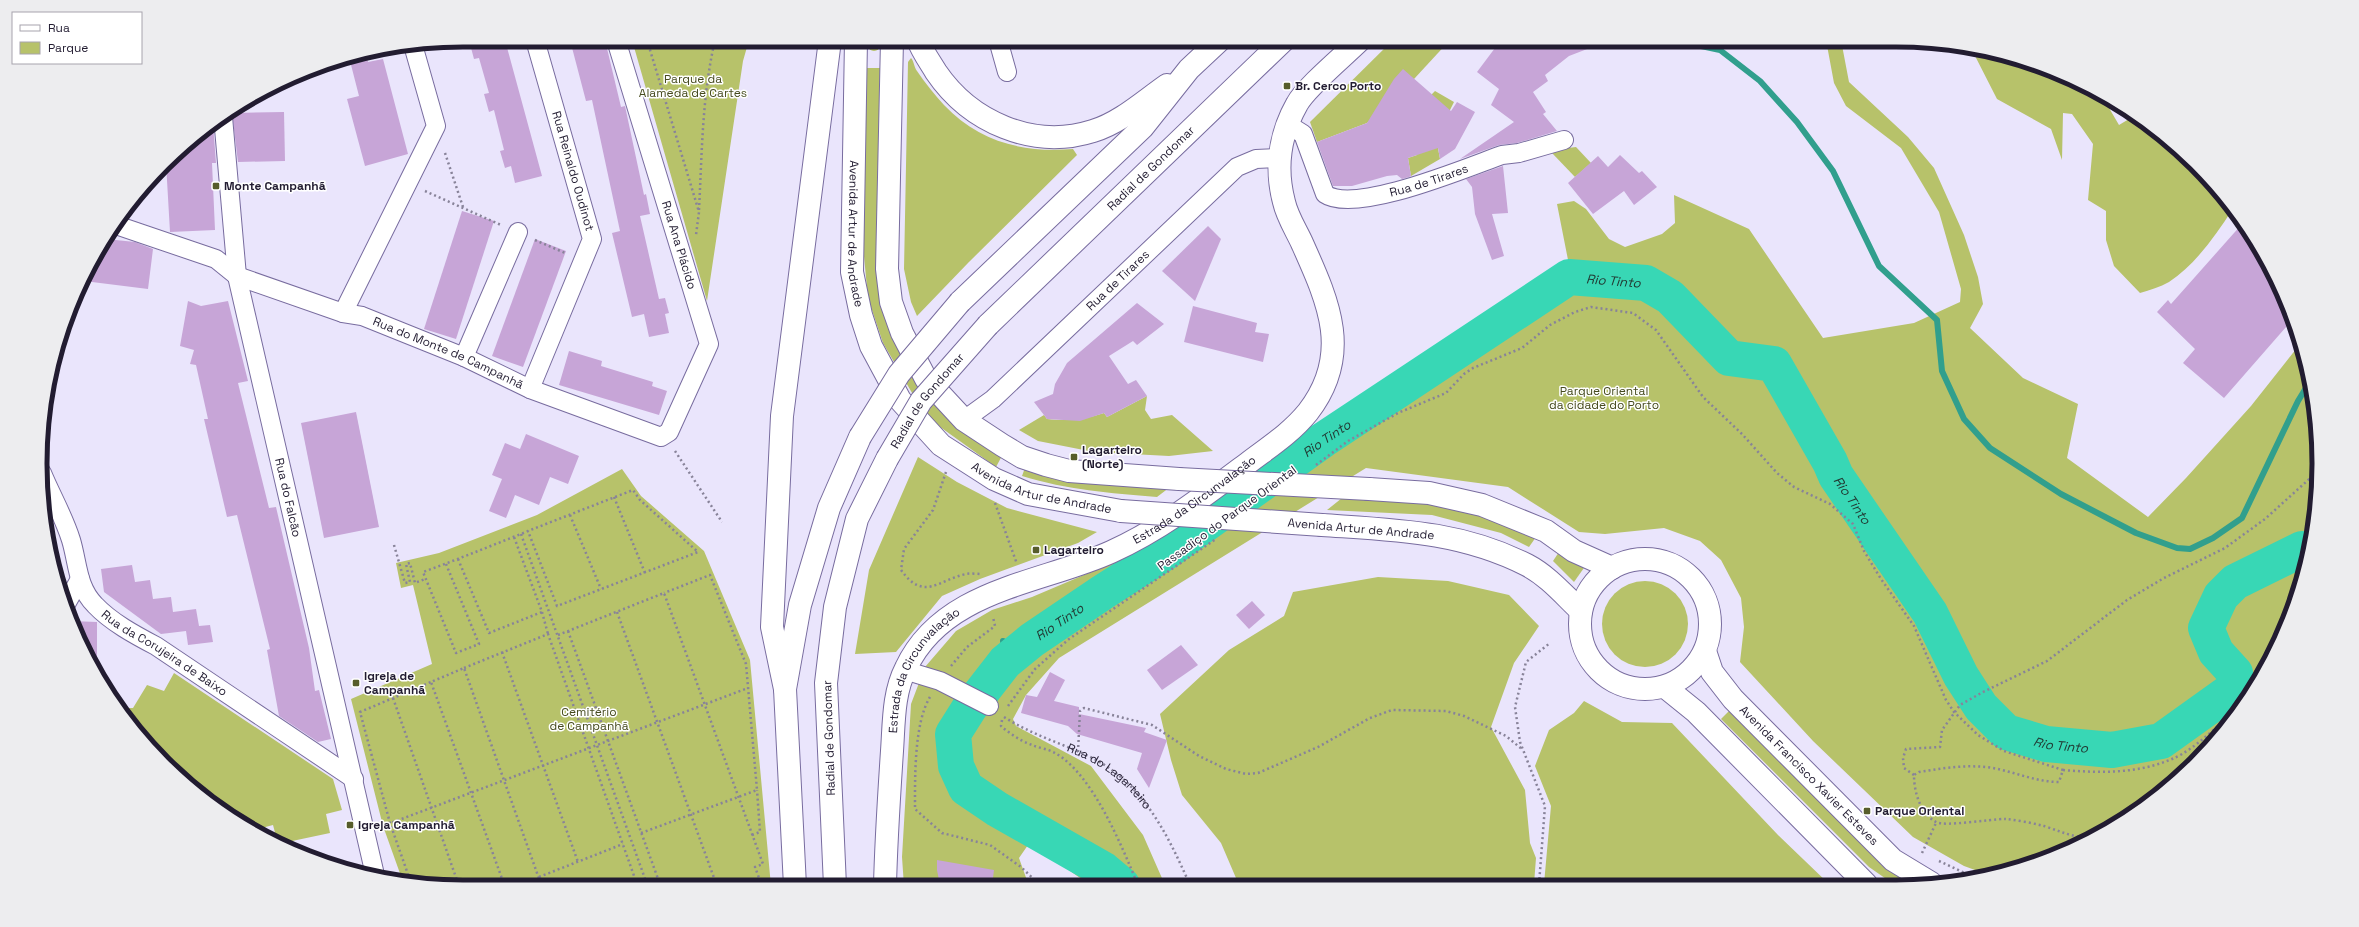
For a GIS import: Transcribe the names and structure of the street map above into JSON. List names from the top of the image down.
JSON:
{
  "streets": {
    "main road": [
      "Radial de Gondomar",
      "Avenida Artur de Andrade",
      "Estrada da Circunvalação",
      "Avenida Francisco Xavier Esteves"
    ],
    "street": [
      "Rua Reinaldo Oudinot",
      "Rua de Tirares",
      "Rua Ana Plácido",
      "Rua do Monte de Campanhã",
      "Rua do Falcão",
      "Rua da Corujeira de Baixo"
    ],
    "path": ["Passadiço do Parque Oriental", "Rua do Lagarteiro"]
  },
  "crossings": [
    ["Rua Reinaldo Oudinot", "Rua do Monte de Campanhã"],
    ["Rua de Tirares", "Avenida Artur de Andrade"],
    ["Rua de Tirares", "Estrada da Circunvalação"],
    ["Avenida Artur de Andrade", "Avenida Francisco Xavier Esteves"],
    ["Rua Ana Plácido", "Rua do Monte de Campanhã"],
    ["Rua do Monte de Campanhã", "Rua do Falcão"],
    ["Rua do Falcão", "Rua da Corujeira de Baixo"],
    ["Passadiço do Parque Oriental", "Rua do Lagarteiro"]
  ],
  "water": ["Rio Tinto"],
  "parks": ["Parque da Alameda de Cartes", "Parque Oriental da cidade do Porto", "Cemitério de Campanhã"],
  "places": {
    "transit": [
      "Br. Cerco Porto",
      "Monte Campanhã",
      "Lagarteiro (Norte)",
      "Lagarteiro",
      "Igreja de Campanhã",
      "Parque Oriental",
      "Igreja Campanhã"
    ]
  },
  "legend": ["Rua", "Parque"]
}
